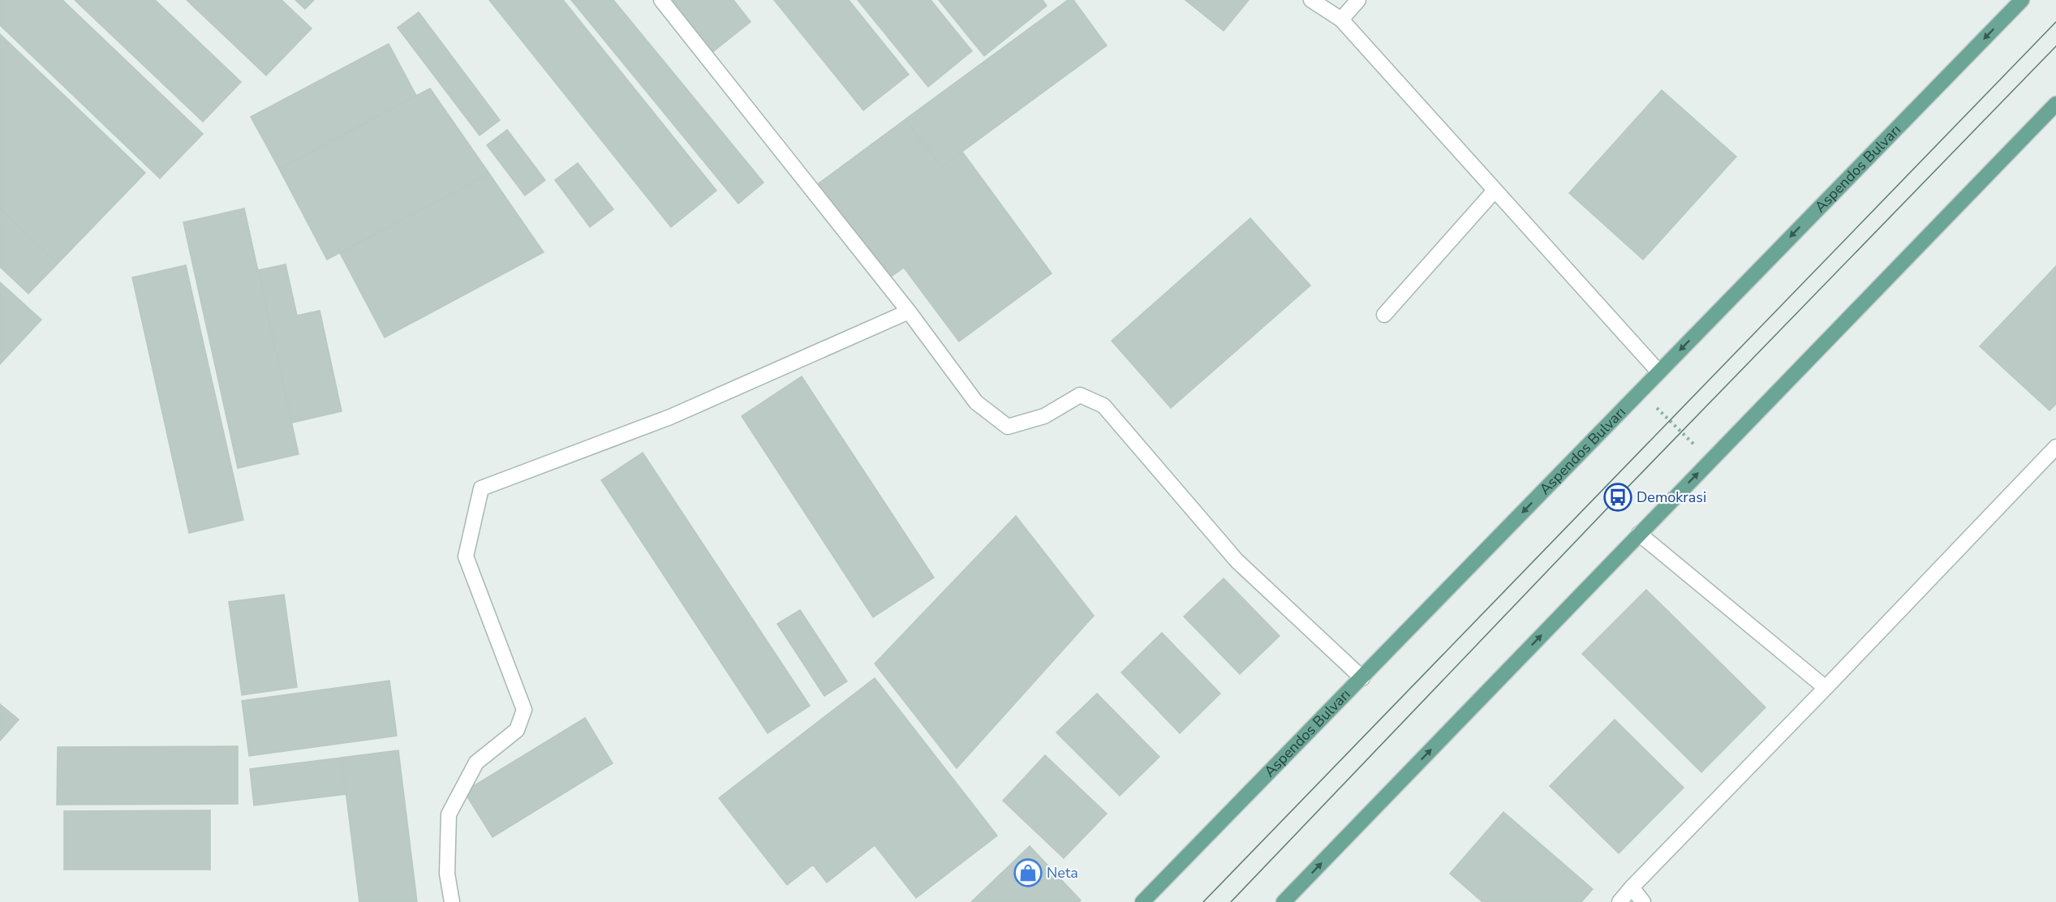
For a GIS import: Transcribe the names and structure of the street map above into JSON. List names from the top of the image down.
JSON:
{
  "streets": {
    "main road": ["Aspendos Bulvarı"]
  },
  "places": {
    "bus stop": ["Demokrasi"],
    "shop": ["Neta"]
  }
}
